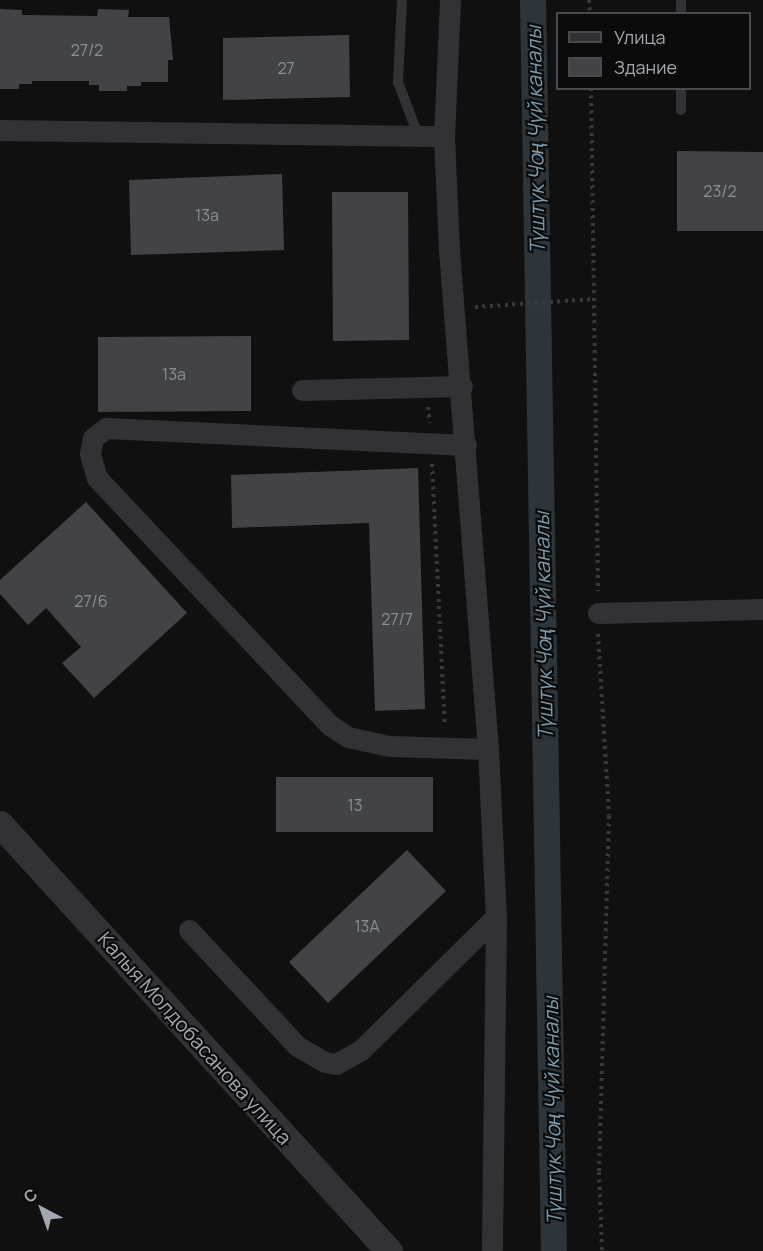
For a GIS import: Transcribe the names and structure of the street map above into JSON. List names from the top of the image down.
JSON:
{
  "streets": {
    "street": ["Калыя Молдобасанова улица"]
  },
  "water": ["Түштүк Чоң Чүй каналы"],
  "house_numbers": [
    "27/2",
    "27",
    "23/2",
    "13а",
    "13а",
    "27/6",
    "27/7",
    "13",
    "13А"
  ],
  "legend": ["Улица", "Здание"],
  "north": "top left"
}
